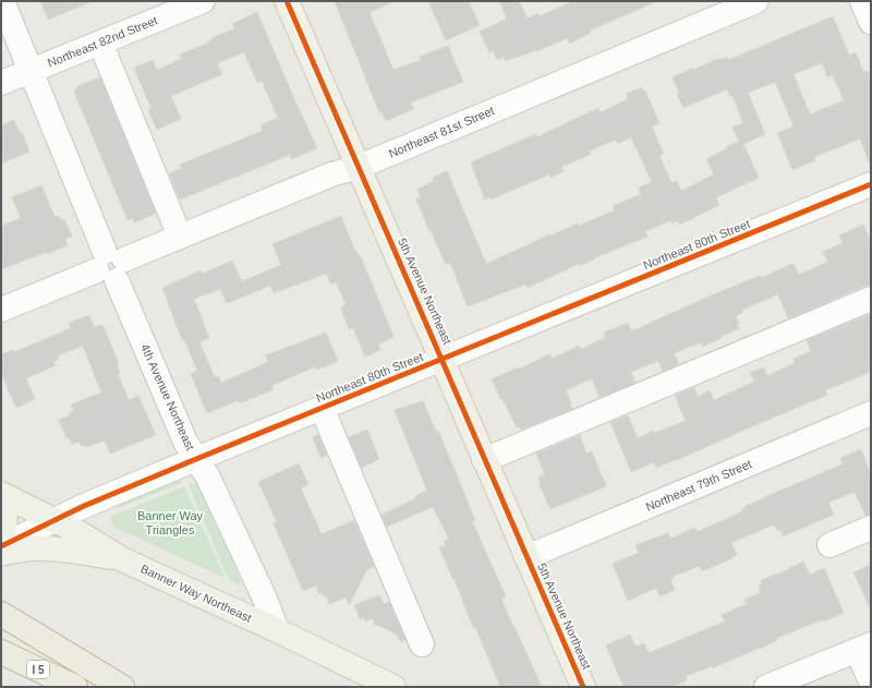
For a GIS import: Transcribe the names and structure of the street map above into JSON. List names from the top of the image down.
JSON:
{
  "streets": {
    "highway": ["I 5"],
    "main road": ["5th Avenue Northeast", "Banner Way Northeast"],
    "street": [
      "Northeast 82nd Street",
      "Northeast 81st Street",
      "Northeast 80th Street",
      "4th Avenue Northeast",
      "Northeast 79th Street"
    ]
  },
  "crossings": [
    ["Northeast 82nd Street", "4th Avenue Northeast"],
    ["Northeast 81st Street", "5th Avenue Northeast"],
    ["Northeast 81st Street", "4th Avenue Northeast"],
    ["Northeast 80th Street", "5th Avenue Northeast"],
    ["Northeast 80th Street", "4th Avenue Northeast"],
    ["Northeast 80th Street", "Banner Way Northeast"],
    ["5th Avenue Northeast", "Northeast 79th Street"],
    ["4th Avenue Northeast", "Banner Way Northeast"]
  ],
  "parks": ["Banner Way Triangles"]
}
